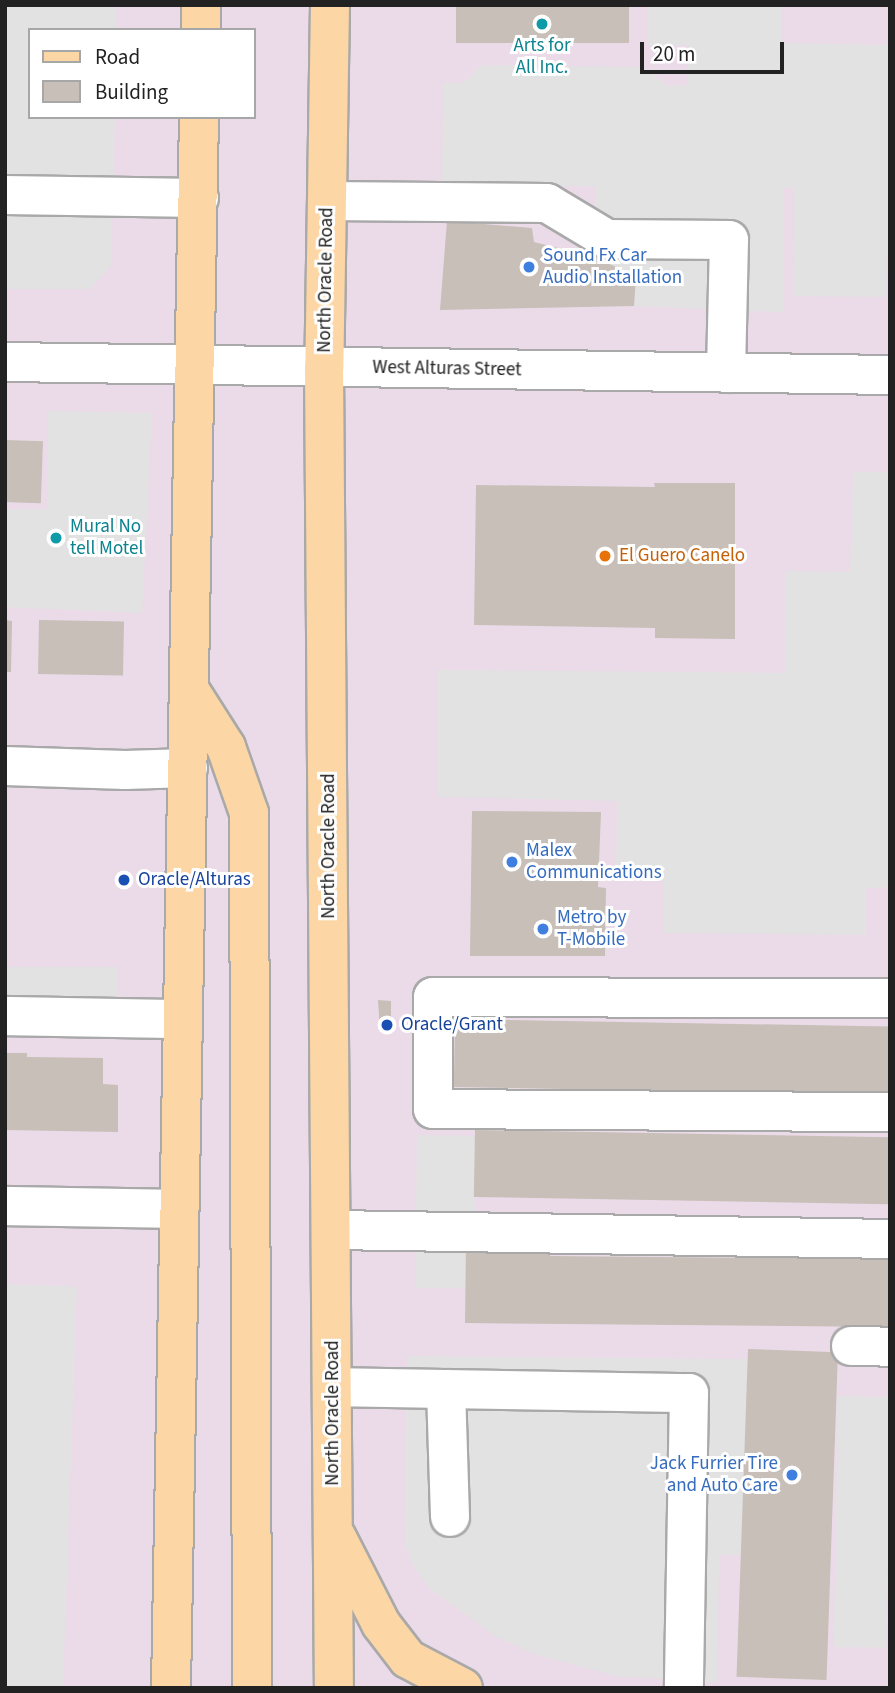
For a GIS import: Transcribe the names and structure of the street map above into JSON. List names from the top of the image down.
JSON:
{
  "streets": {
    "main road": ["North Oracle Road"],
    "street": ["West Alturas Street"]
  },
  "crossings": [
    ["North Oracle Road", "West Alturas Street"]
  ],
  "places": [
    "Arts for All Inc.",
    "Sound Fx Car Audio Installation",
    "Mural No tell Motel",
    "El Guero Canelo",
    "Malex Communications",
    "Oracle/Alturas",
    "Metro by T-Mobile",
    "Oracle/Grant",
    "Jack Furrier Tire and Auto Care"
  ],
  "legend": ["Road", "Building"],
  "scale_bar": "20 m"
}
